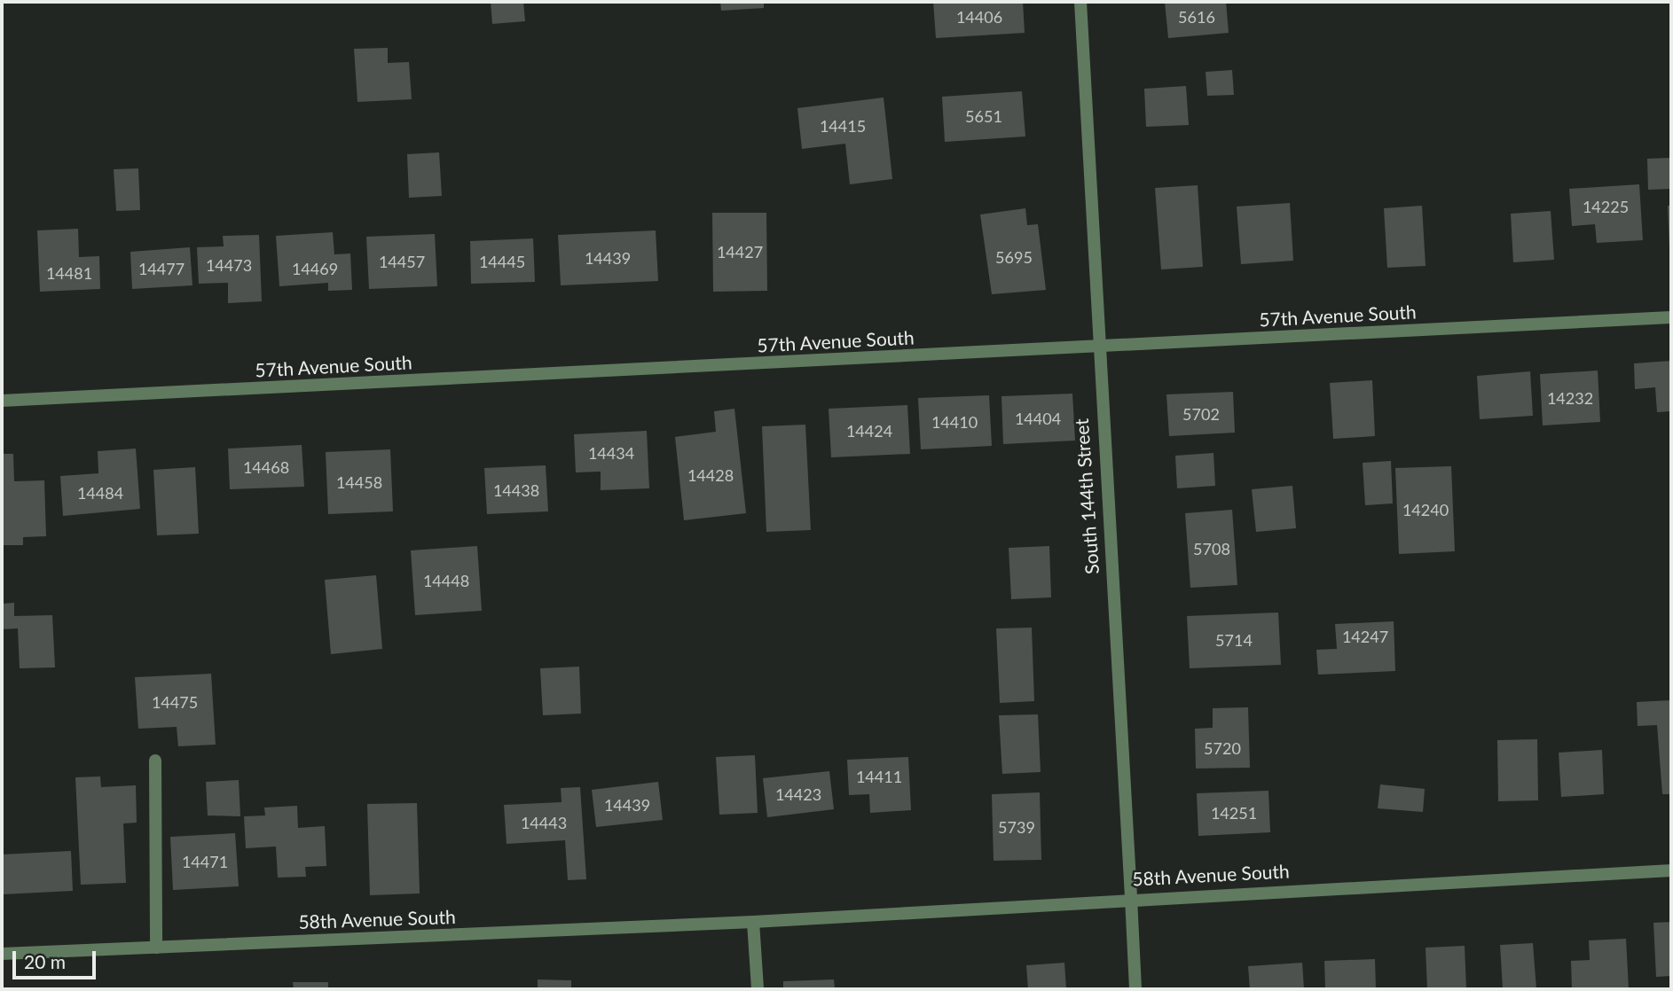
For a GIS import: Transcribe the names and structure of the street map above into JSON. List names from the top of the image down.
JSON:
{
  "streets": {
    "street": ["57th Avenue South", "South 144th Street", "58th Avenue South"]
  },
  "crossings": [
    ["57th Avenue South", "South 144th Street"],
    ["South 144th Street", "58th Avenue South"]
  ],
  "house_numbers": [
    "14406",
    "5616",
    "5651",
    "14415",
    "14225",
    "14427",
    "5695",
    "14439",
    "14457",
    "14445",
    "14473",
    "14477",
    "14469",
    "14481",
    "14232",
    "5702",
    "14404",
    "14410",
    "14424",
    "14434",
    "14468",
    "14428",
    "14458",
    "14438",
    "14484",
    "14240",
    "5708",
    "14448",
    "14247",
    "5714",
    "14475",
    "5720",
    "14411",
    "14423",
    "14439",
    "14251",
    "14443",
    "5739",
    "14471"
  ],
  "scale_bar": "20 m"
}
